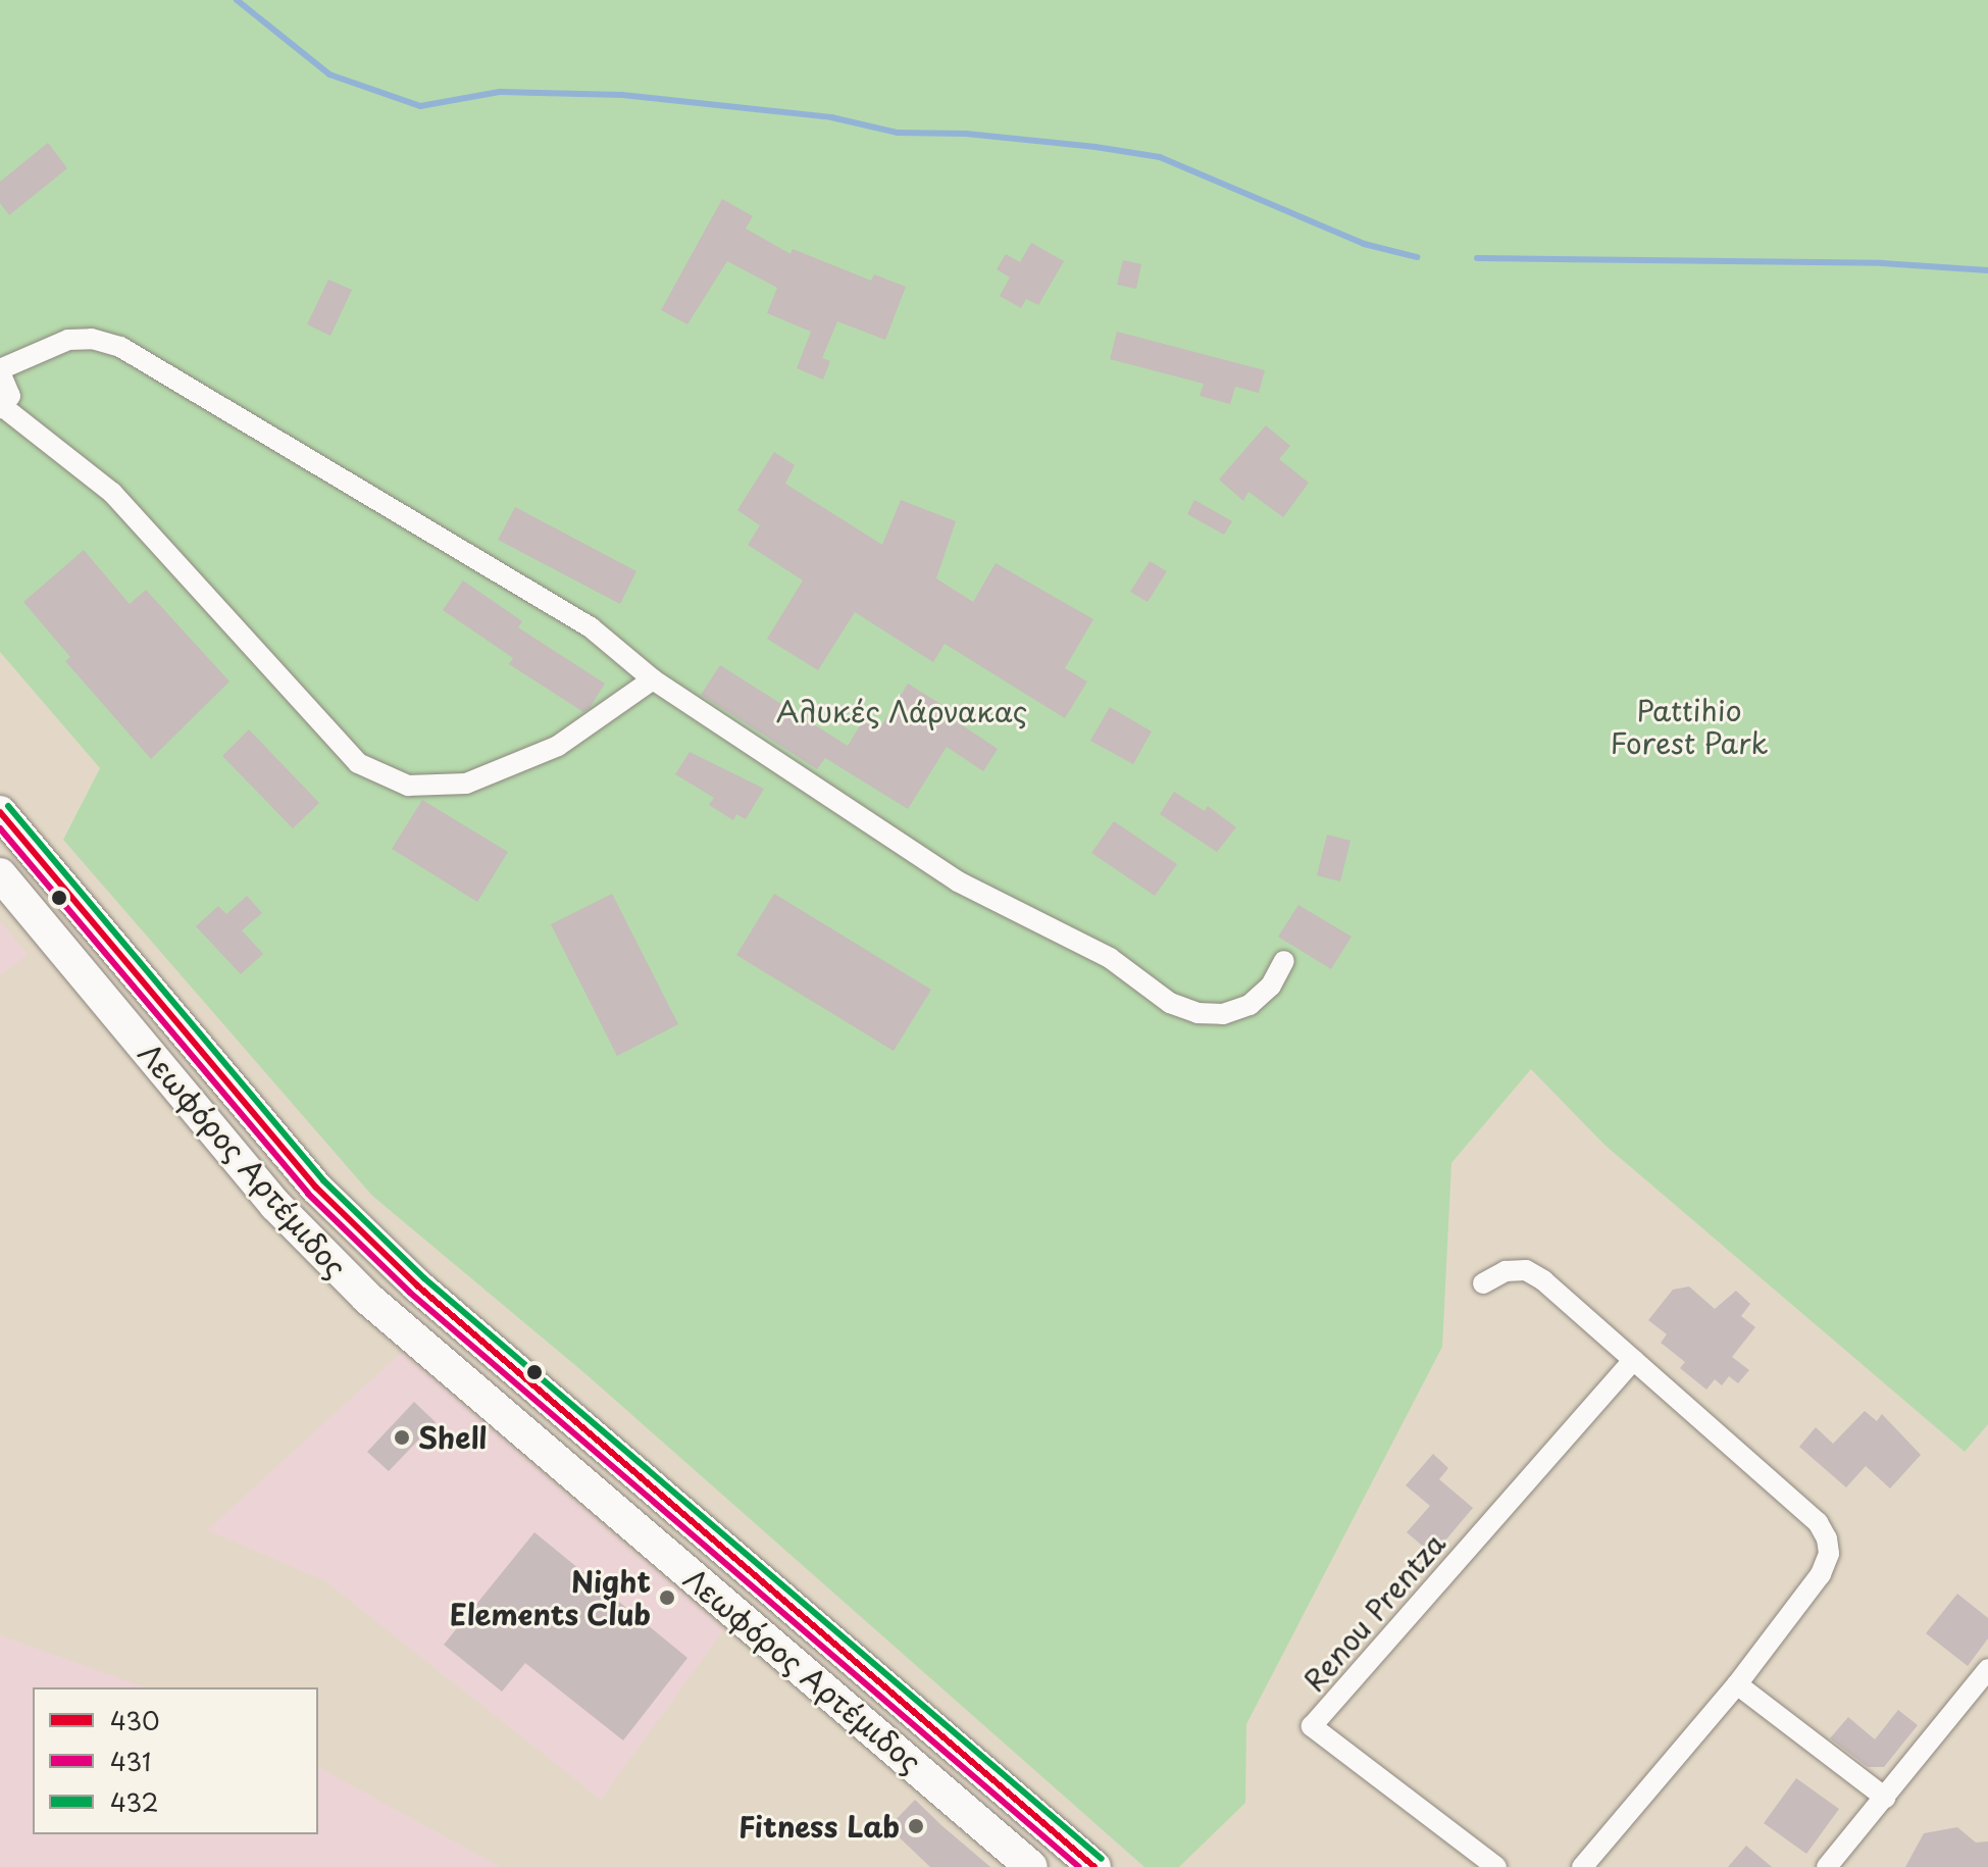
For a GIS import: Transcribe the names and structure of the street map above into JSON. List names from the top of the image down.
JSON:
{
  "streets": {
    "main road": ["Λεωφόρος Αρτέμιδος"],
    "street": ["Renou Prentza"]
  },
  "parks": ["Pattihio Forest Park", "Αλυκές Λάρνακας"],
  "places": ["Shell", "Night Elements Club", "Fitness Lab"],
  "lines": ["transit line 432", "transit line 430", "transit line 431"],
  "legend": ["430", "431", "432"]
}
